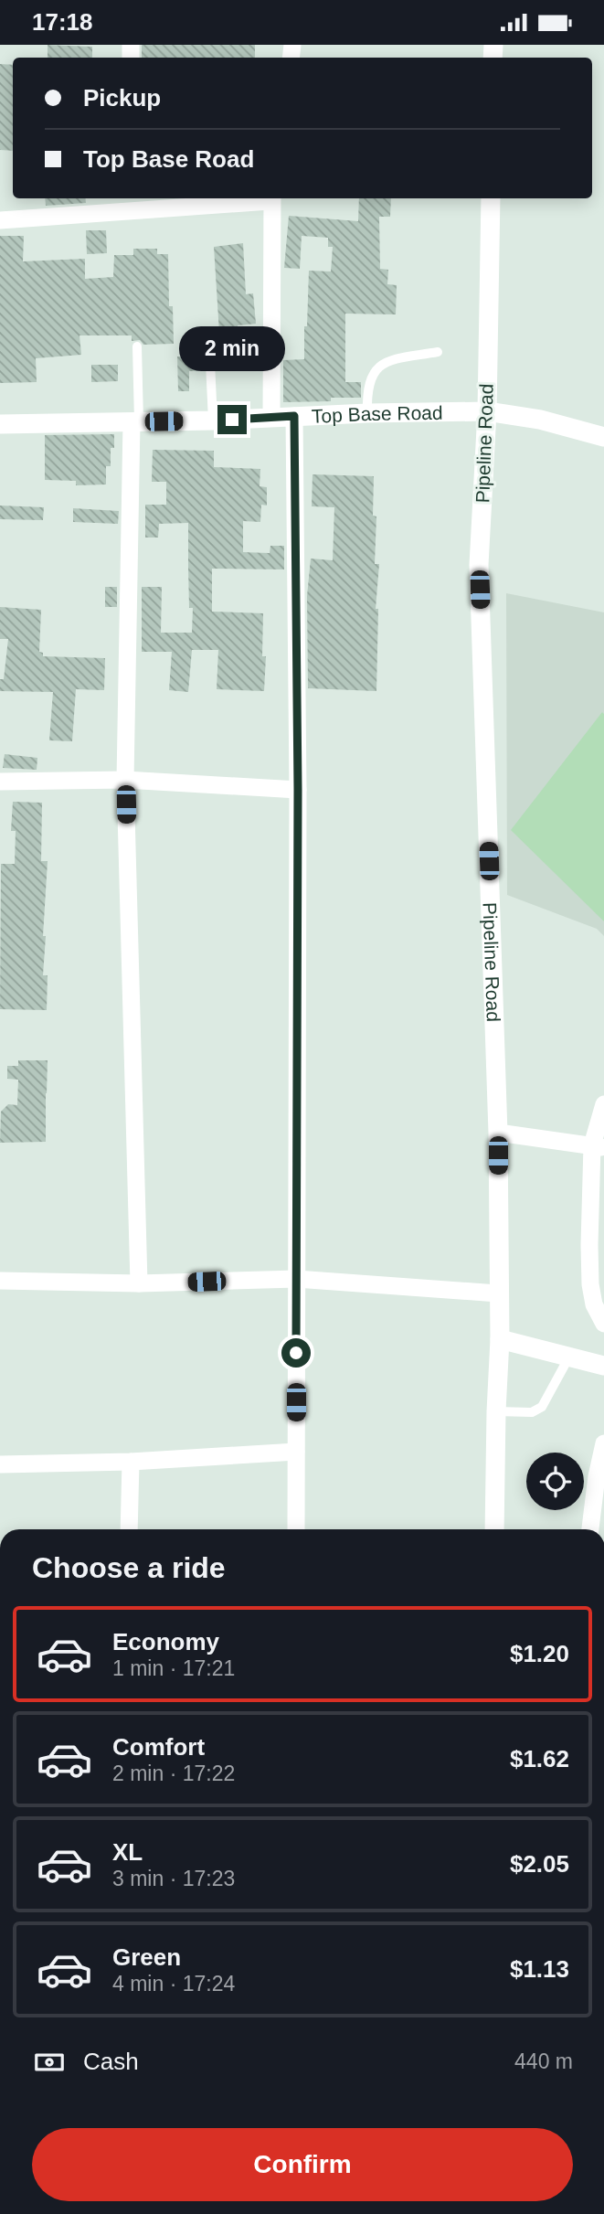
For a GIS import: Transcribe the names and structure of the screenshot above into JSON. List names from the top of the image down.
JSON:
{
  "streets": {
    "street": ["Top Base Road", "Pipeline Road"]
  },
  "crossings": [
    ["Top Base Road", "Pipeline Road"]
  ],
  "page": {
    "status": "17:18",
    "banner": ["Pickup", "Top Base Road"],
    "bubble": "2 min",
    "heading": "Choose a ride",
    "list": [
      {
        "name": "Economy",
        "note": "1 min · 17:21",
        "value": "$1.20"
      },
      {
        "name": "Comfort",
        "note": "2 min · 17:22",
        "value": "$1.62"
      },
      {
        "name": "XL",
        "note": "3 min · 17:23",
        "value": "$2.05"
      },
      {
        "name": "Green",
        "note": "4 min · 17:24",
        "value": "$1.13"
      }
    ],
    "pay": ["Cash", "440 m"],
    "buttons": "Confirm"
  }
}
